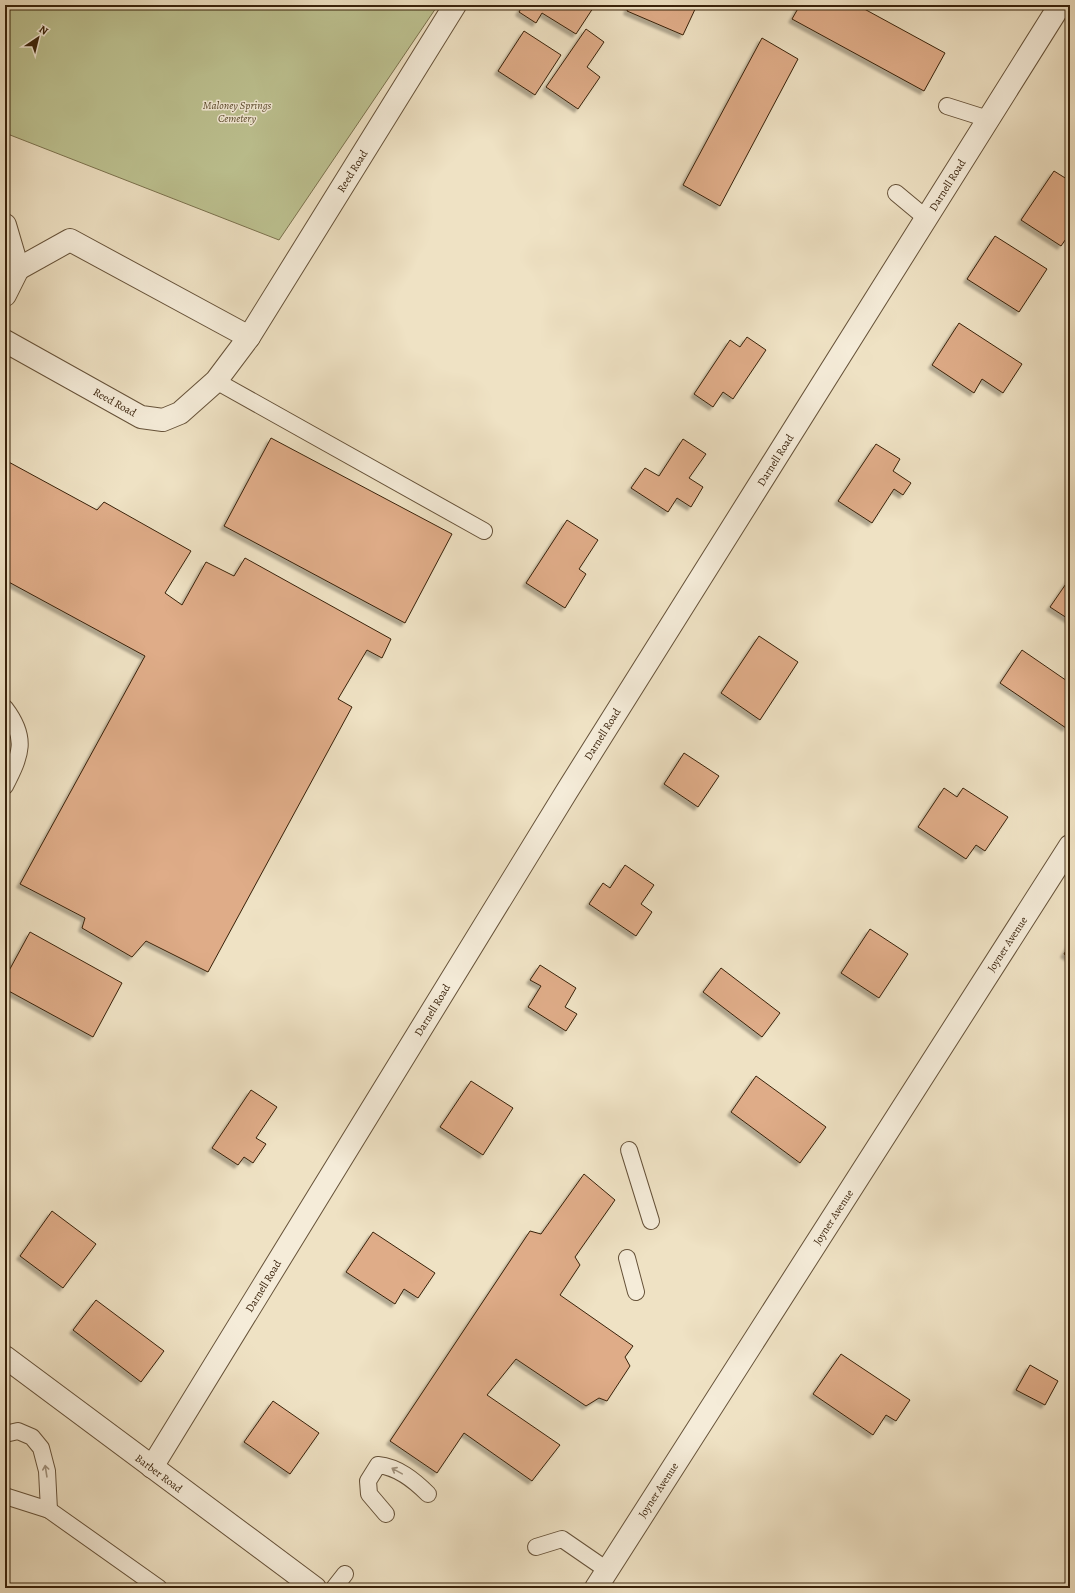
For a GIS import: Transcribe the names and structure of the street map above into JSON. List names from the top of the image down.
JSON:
{
  "streets": {
    "street": [
      "Reed Road",
      "Darnell Road",
      "Joyner Avenue",
      "Barber Road"
    ]
  },
  "crossings": [
    ["Darnell Road", "Barber Road"]
  ],
  "parks": ["Maloney Springs Cemetery"],
  "north": "top right"
}
